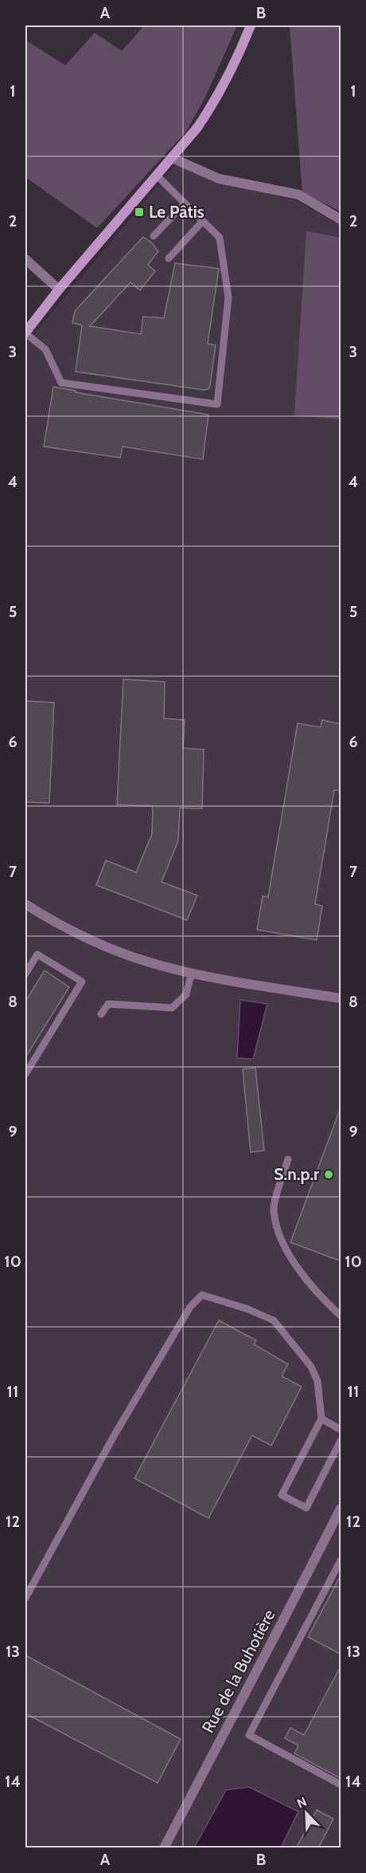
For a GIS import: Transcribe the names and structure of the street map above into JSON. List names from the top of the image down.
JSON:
{
  "streets": {
    "street": ["Rue de la Buhotière"]
  },
  "places": {
    "transit": ["Le Pâtis"],
    "other": ["S.n.p.r"]
  },
  "north": "top left",
  "grid": {
    "columns": ["A", "B"],
    "rows": [
      "1",
      "2",
      "3",
      "4",
      "5",
      "6",
      "7",
      "8",
      "9",
      "10",
      "11",
      "12",
      "13",
      "14"
    ]
  }
}
